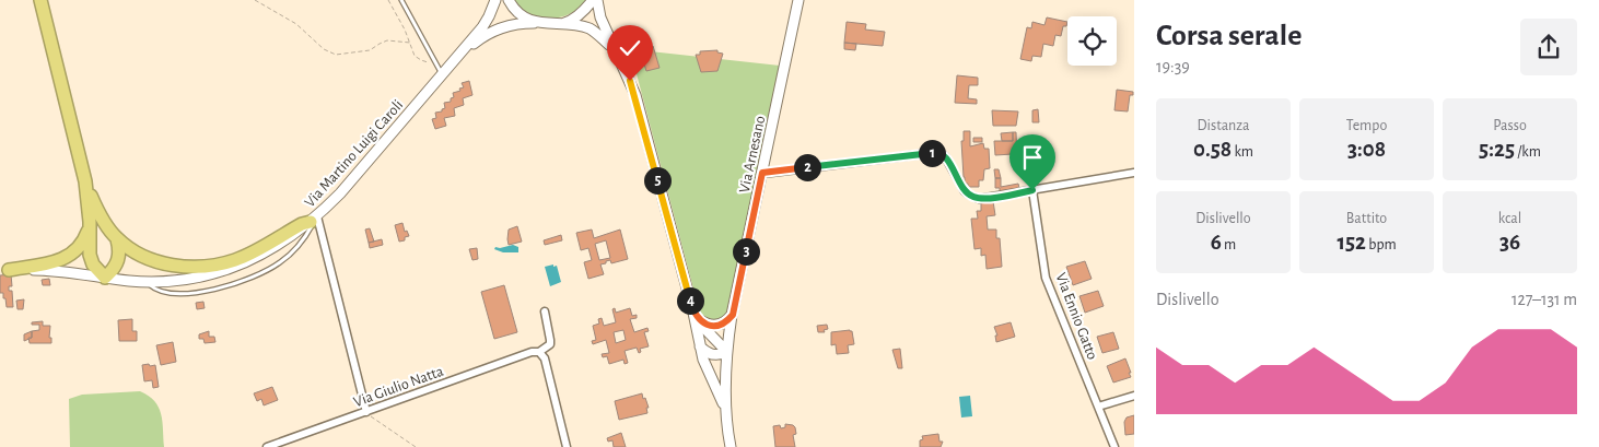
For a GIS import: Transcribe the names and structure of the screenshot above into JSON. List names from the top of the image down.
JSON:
{
  "streets": {
    "main road": ["Via Martino Luigi Caroli", "Via Arnesano"],
    "street": ["Via Ennio Gatto", "Via Giulio Natta"]
  },
  "page": {
    "heading": ["Corsa serale", "19:39"],
    "stats": [
      ["Distanza", "0.58 km"],
      ["Tempo", "3:08"],
      ["Passo", "5:25 /km"],
      ["Dislivello", "6 m"],
      ["Battito", "152 bpm"],
      ["kcal", "36"]
    ],
    "pins": [
      "1",
      "2",
      "5",
      "3",
      "4"
    ],
    "chart": ["Dislivello", "127–131 m"]
  }
}
